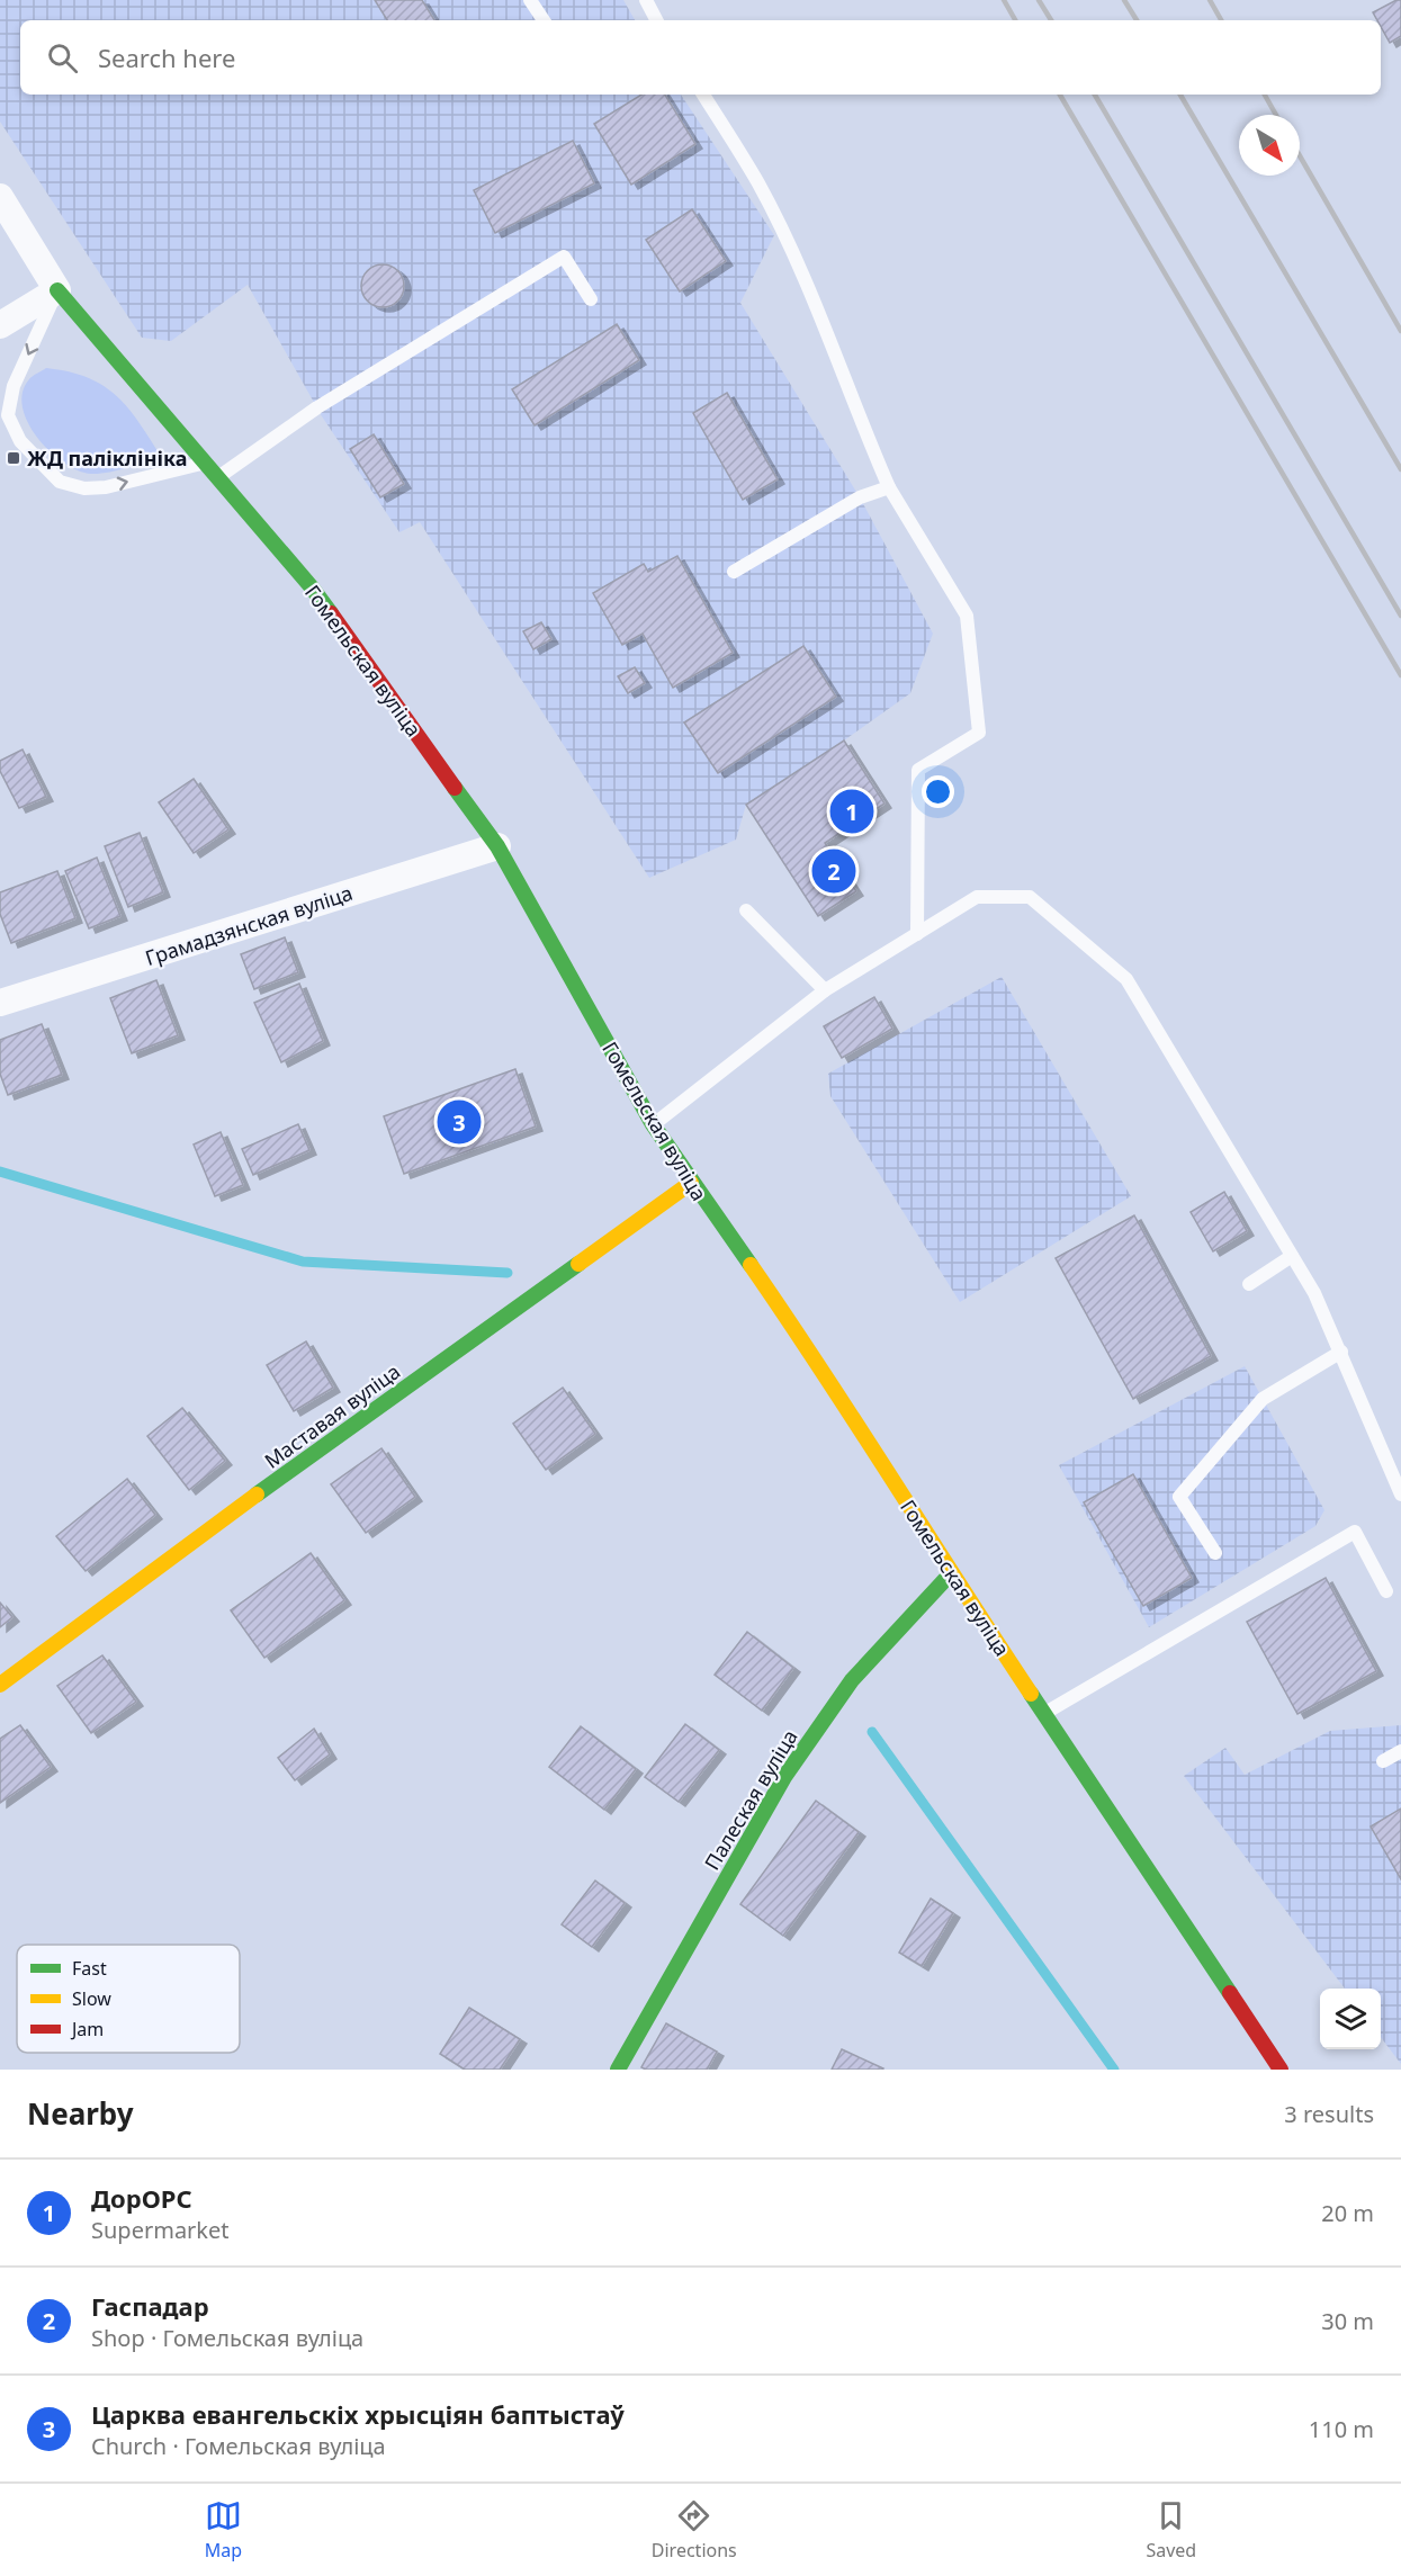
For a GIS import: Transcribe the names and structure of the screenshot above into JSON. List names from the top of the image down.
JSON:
{
  "streets": {
    "street": [
      "Гомельская вуліца",
      "Грамадзянская вуліца",
      "Маставая вуліца",
      "Палеская вуліца"
    ]
  },
  "crossings": [
    ["Гомельская вуліца", "Грамадзянская вуліца"],
    ["Гомельская вуліца", "Маставая вуліца"],
    ["Гомельская вуліца", "Палеская вуліца"]
  ],
  "places": {
    "transit": ["ЖД паліклініка"]
  },
  "legend": ["Fast", "Slow", "Jam"],
  "north": "bottom right",
  "page": {
    "search": "Search here",
    "pins": ["1", "2", "3"],
    "heading": ["Nearby", "3 results"],
    "list": [
      {
        "mark": "1",
        "name": "ДорОРС",
        "note": "Supermarket",
        "value": "20 m"
      },
      {
        "mark": "2",
        "name": "Гаспадар",
        "note": "Shop · Гомельская вуліца",
        "value": "30 m"
      },
      {
        "mark": "3",
        "name": "Царква евангельскіх хрысціян баптыстаў",
        "note": "Church · Гомельская вуліца",
        "value": "110 m"
      }
    ],
    "nav": ["Map", "Directions", "Saved"]
  }
}
